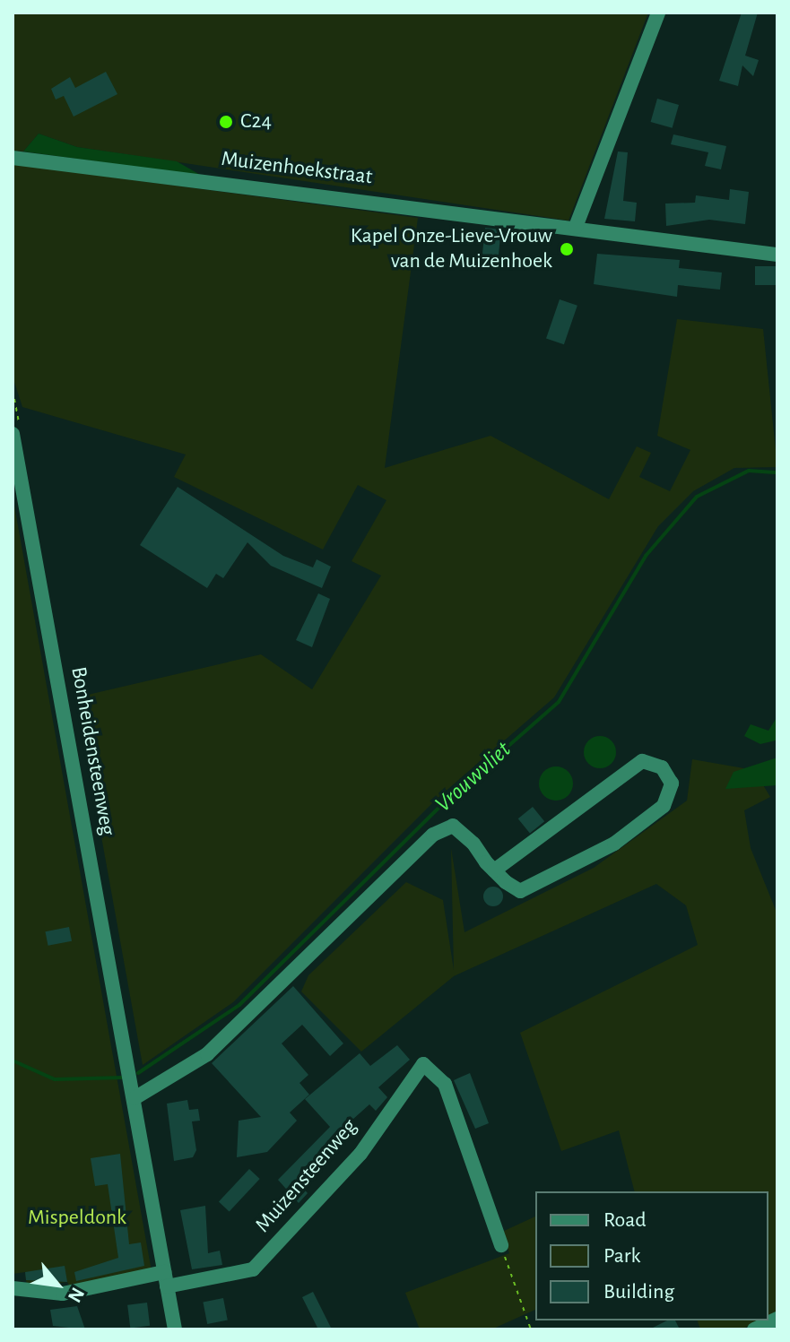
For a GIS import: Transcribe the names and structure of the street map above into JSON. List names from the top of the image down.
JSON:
{
  "streets": {
    "street": ["Muizenhoekstraat", "Bonheidensteenweg", "Muizensteenweg"]
  },
  "water": ["Vrouwvliet"],
  "parks": ["Mispeldonk"],
  "places": ["C24", "Kapel Onze-Lieve-Vrouw van de Muizenhoek"],
  "legend": ["Road", "Park", "Building"],
  "north": "bottom right"
}
